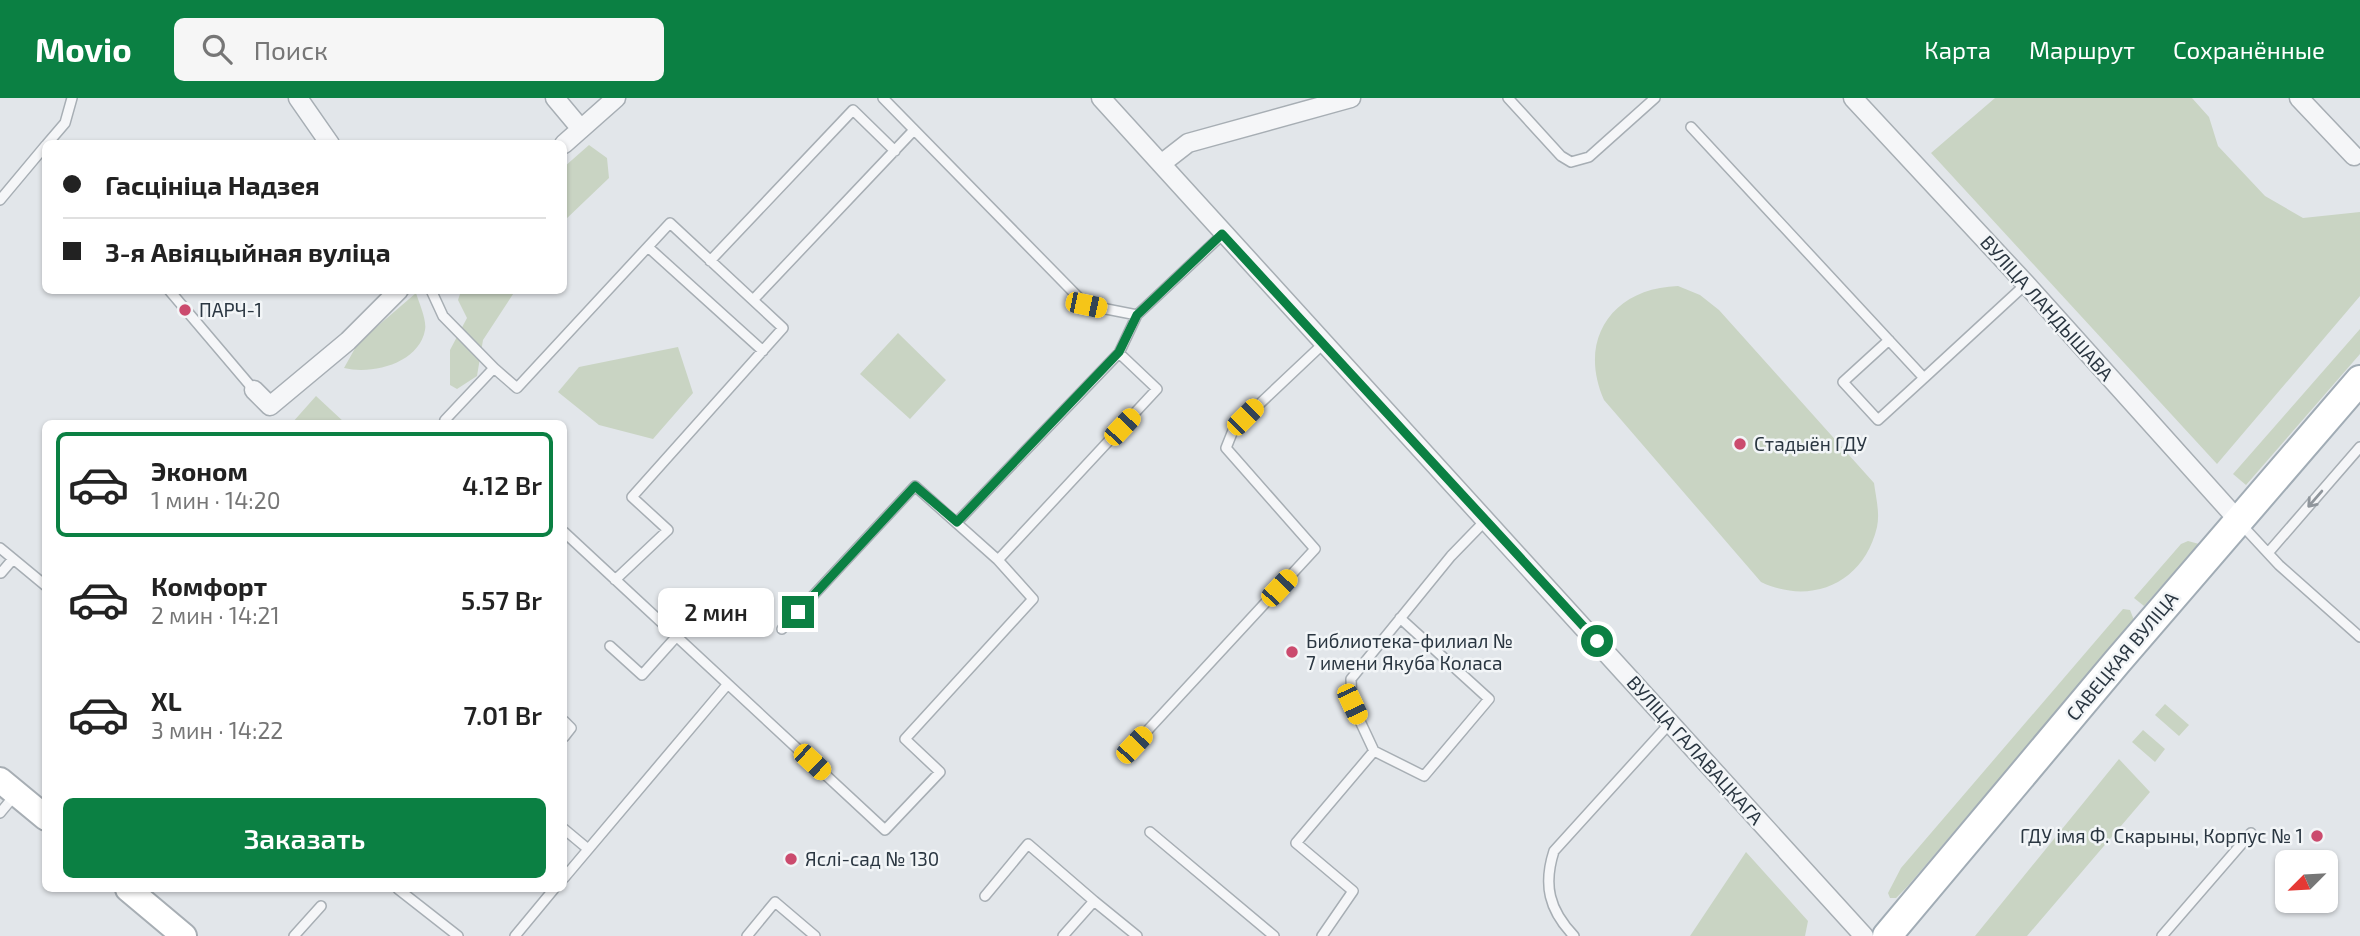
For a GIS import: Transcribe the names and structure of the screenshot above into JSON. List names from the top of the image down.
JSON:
{
  "streets": {
    "main road": ["САВЕЦКАЯ ВУЛІЦА"],
    "street": ["ВУЛІЦА ЛАНДЫШАВА", "ВУЛІЦА ГАЛАВАЦКАГА"]
  },
  "crossings": [
    ["ВУЛІЦА ЛАНДЫШАВА", "САВЕЦКАЯ ВУЛІЦА"]
  ],
  "places": [
    "ПАРЧ-1",
    "Стадыён ГДУ",
    "Библиотека-филиал № 7 имени Якуба Коласа",
    "ГДУ імя Ф. Скарыны, Корпус № 1",
    "Яслі-сад № 130"
  ],
  "north": "bottom left",
  "page": {
    "header": "Movio",
    "search": "Поиск",
    "nav": ["Карта", "Маршрут", "Сохранённые"],
    "banner": ["Гасцініца Надзея", "3-я Авіяцыйная вуліца"],
    "list": [
      {
        "name": "Эконом",
        "note": "1 мин · 14:20",
        "value": "4.12 Br"
      },
      {
        "name": "Комфорт",
        "note": "2 мин · 14:21",
        "value": "5.57 Br"
      },
      {
        "name": "XL",
        "note": "3 мин · 14:22",
        "value": "7.01 Br"
      }
    ],
    "bubble": "2 мин",
    "buttons": "Заказать"
  }
}
